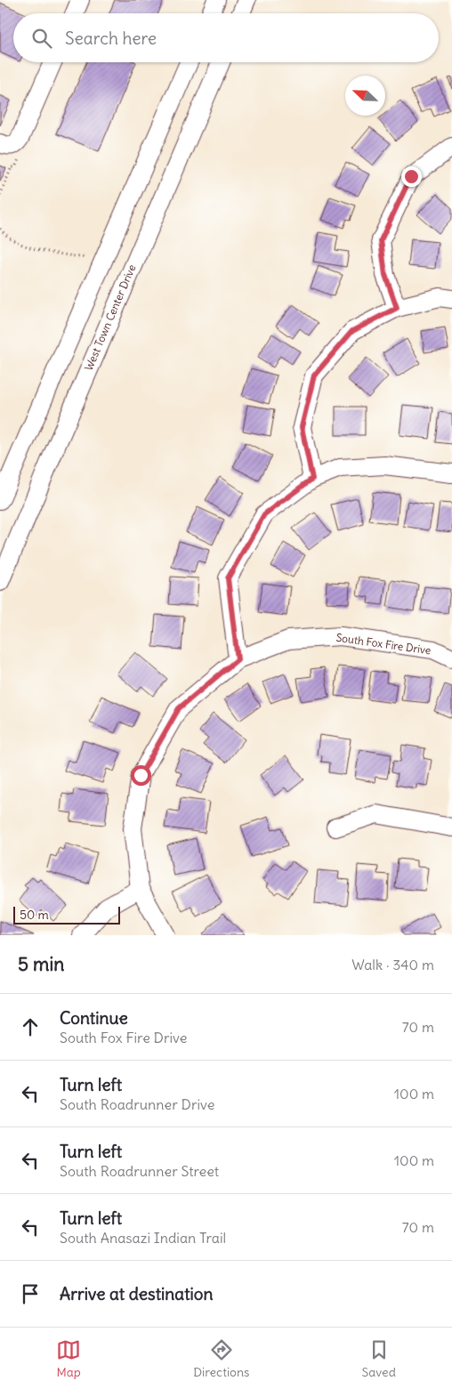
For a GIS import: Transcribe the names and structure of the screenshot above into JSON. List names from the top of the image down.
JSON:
{
  "streets": {
    "street": ["West Town Center Drive", "South Fox Fire Drive"]
  },
  "scale_bar": "50 m",
  "north": "top left",
  "page": {
    "search": "Search here",
    "scale": "50 m",
    "heading": ["5 min", "Walk · 340 m"],
    "list": [
      ["Continue", "South Fox Fire Drive", "70 m"],
      ["Turn left", "South Roadrunner Drive", "100 m"],
      ["Turn left", "South Roadrunner Street", "100 m"],
      ["Turn left", "South Anasazi Indian Trail", "70 m"],
      "Arrive at destination"
    ],
    "nav": ["Map", "Directions", "Saved"]
  }
}
